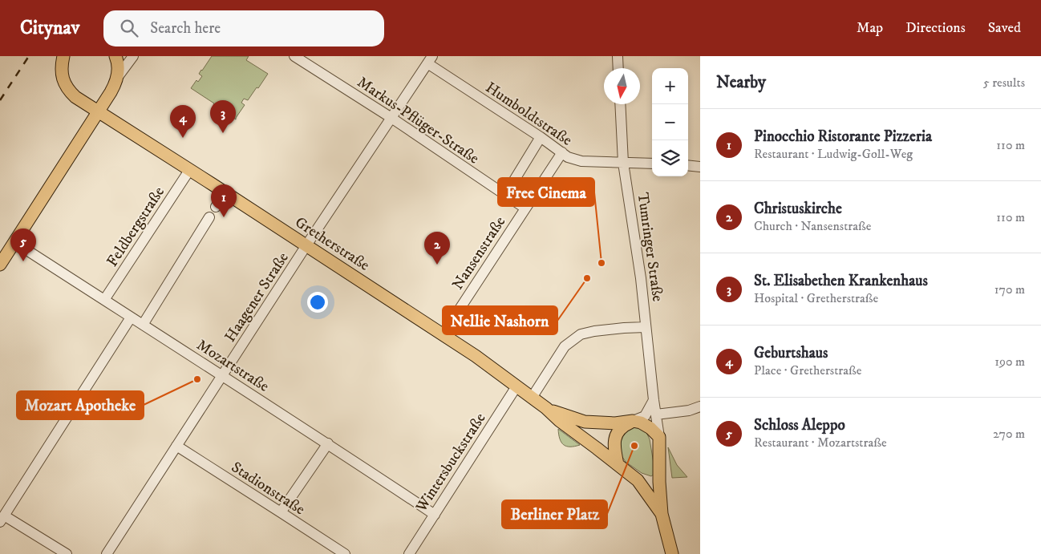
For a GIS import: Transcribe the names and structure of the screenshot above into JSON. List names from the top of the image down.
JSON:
{
  "streets": {
    "main road": ["Gretherstraße", "Tumringer Straße"],
    "street": [
      "Humboldtstraße",
      "Markus-Pflüger-Straße",
      "Feldbergstraße",
      "Nansenstraße",
      "Haagener Straße",
      "Mozartstraße",
      "Wintersbuckstraße",
      "Stadionstraße"
    ]
  },
  "crossings": [
    ["Humboldtstraße", "Tumringer Straße"],
    ["Humboldtstraße", "Nansenstraße"],
    ["Humboldtstraße", "Haagener Straße"],
    ["Markus-Pflüger-Straße", "Nansenstraße"],
    ["Markus-Pflüger-Straße", "Haagener Straße"],
    ["Feldbergstraße", "Gretherstraße"],
    ["Feldbergstraße", "Mozartstraße"],
    ["Gretherstraße", "Tumringer Straße"],
    ["Gretherstraße", "Nansenstraße"],
    ["Gretherstraße", "Haagener Straße"],
    ["Gretherstraße", "Wintersbuckstraße"],
    ["Haagener Straße", "Mozartstraße"],
    ["Haagener Straße", "Stadionstraße"],
    ["Mozartstraße", "Wintersbuckstraße"]
  ],
  "places": [
    "Free Cinema",
    "Nellie Nashorn",
    "Mozart Apotheke",
    "Berliner Platz"
  ],
  "north": "bottom",
  "page": {
    "header": "Citynav",
    "search": "Search here",
    "nav": ["Map", "Directions", "Saved"],
    "heading": ["Nearby", "5 results"],
    "map_buttons": ["+", "−"],
    "pins": [
      "3",
      "4",
      "1",
      "5",
      "2"
    ],
    "list": [
      {
        "mark": "1",
        "name": "Pinocchio Ristorante Pizzeria",
        "note": "Restaurant · Ludwig-Goll-Weg",
        "value": "110 m"
      },
      {
        "mark": "2",
        "name": "Christuskirche",
        "note": "Church · Nansenstraße",
        "value": "110 m"
      },
      {
        "mark": "3",
        "name": "St. Elisabethen Krankenhaus",
        "note": "Hospital · Gretherstraße",
        "value": "170 m"
      },
      {
        "mark": "4",
        "name": "Geburtshaus",
        "note": "Place · Gretherstraße",
        "value": "190 m"
      },
      {
        "mark": "5",
        "name": "Schloss Aleppo",
        "note": "Restaurant · Mozartstraße",
        "value": "270 m"
      }
    ]
  }
}
